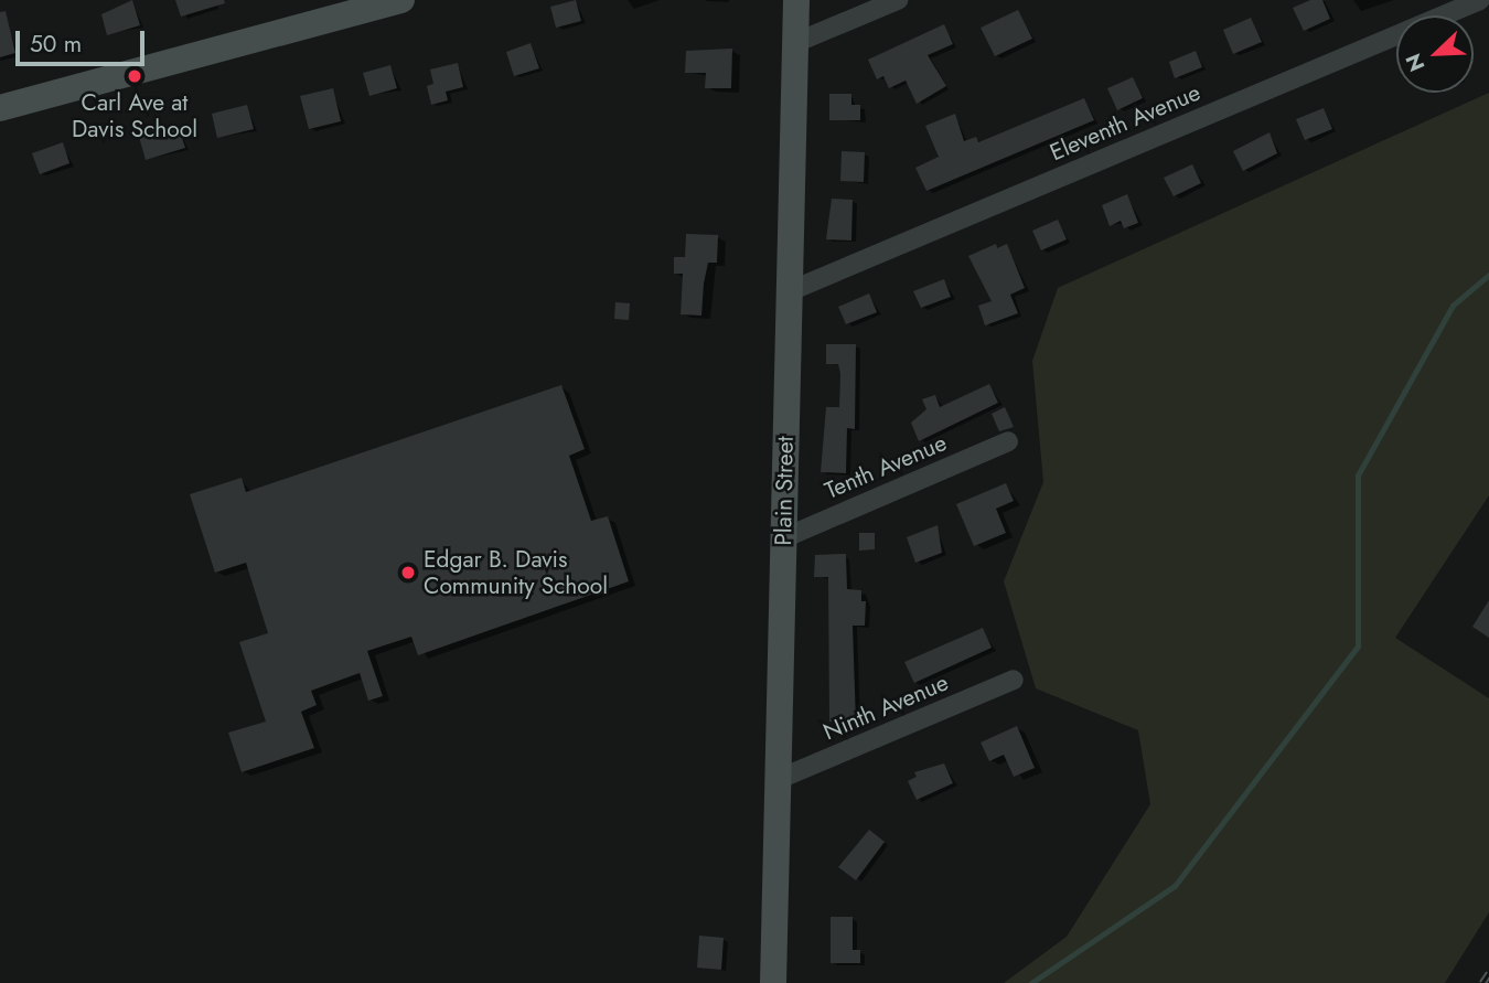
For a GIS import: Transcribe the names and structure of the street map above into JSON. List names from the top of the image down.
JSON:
{
  "streets": {
    "main road": ["Plain Street"],
    "street": ["Eleventh Avenue", "Tenth Avenue", "Ninth Avenue"]
  },
  "crossings": [
    ["Eleventh Avenue", "Plain Street"],
    ["Tenth Avenue", "Plain Street"],
    ["Plain Street", "Ninth Avenue"]
  ],
  "places": ["Carl Ave at Davis School", "Edgar B. Davis Community School"],
  "scale_bar": "50 m",
  "north": "bottom left"
}
